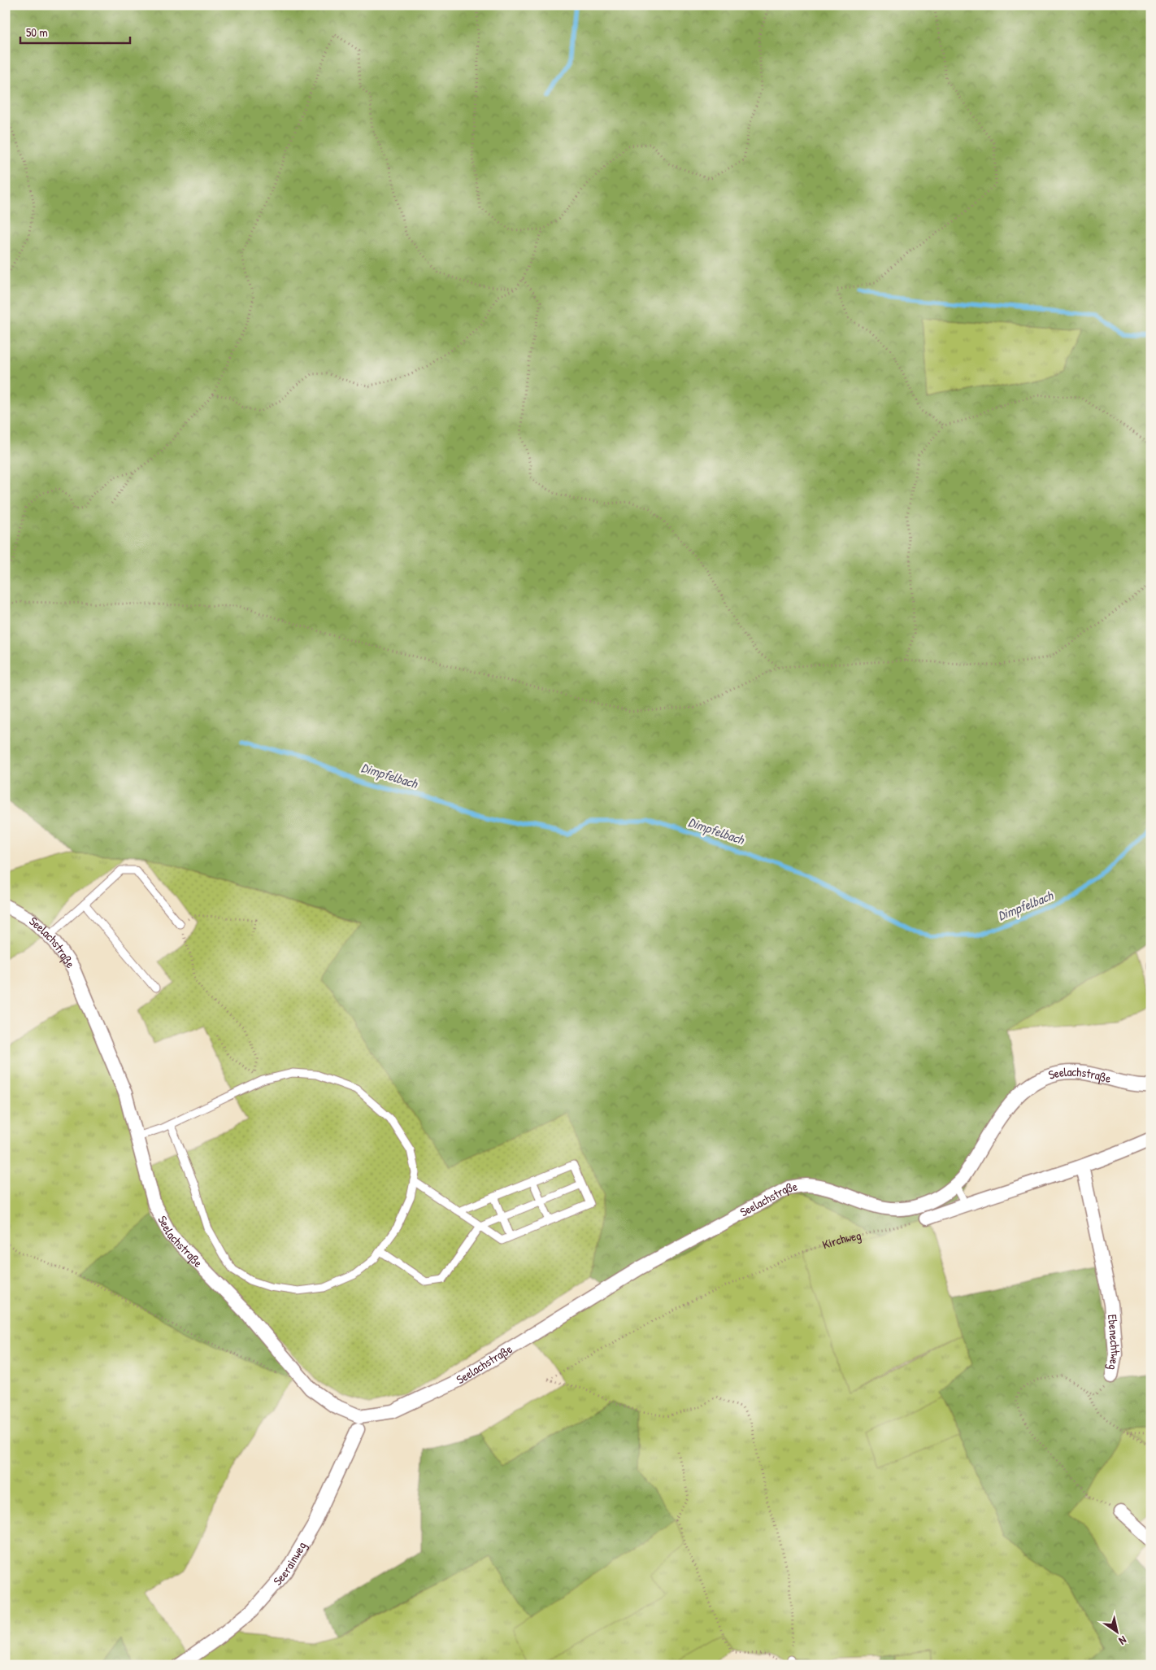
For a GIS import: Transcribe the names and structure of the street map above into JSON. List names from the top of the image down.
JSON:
{
  "streets": {
    "street": ["Seelachstraße", "Ebenechtweg", "Seerainweg"],
    "path": ["Kirchweg"]
  },
  "water": ["Dimpfelbach"],
  "scale_bar": "50 m",
  "north": "bottom right"
}
